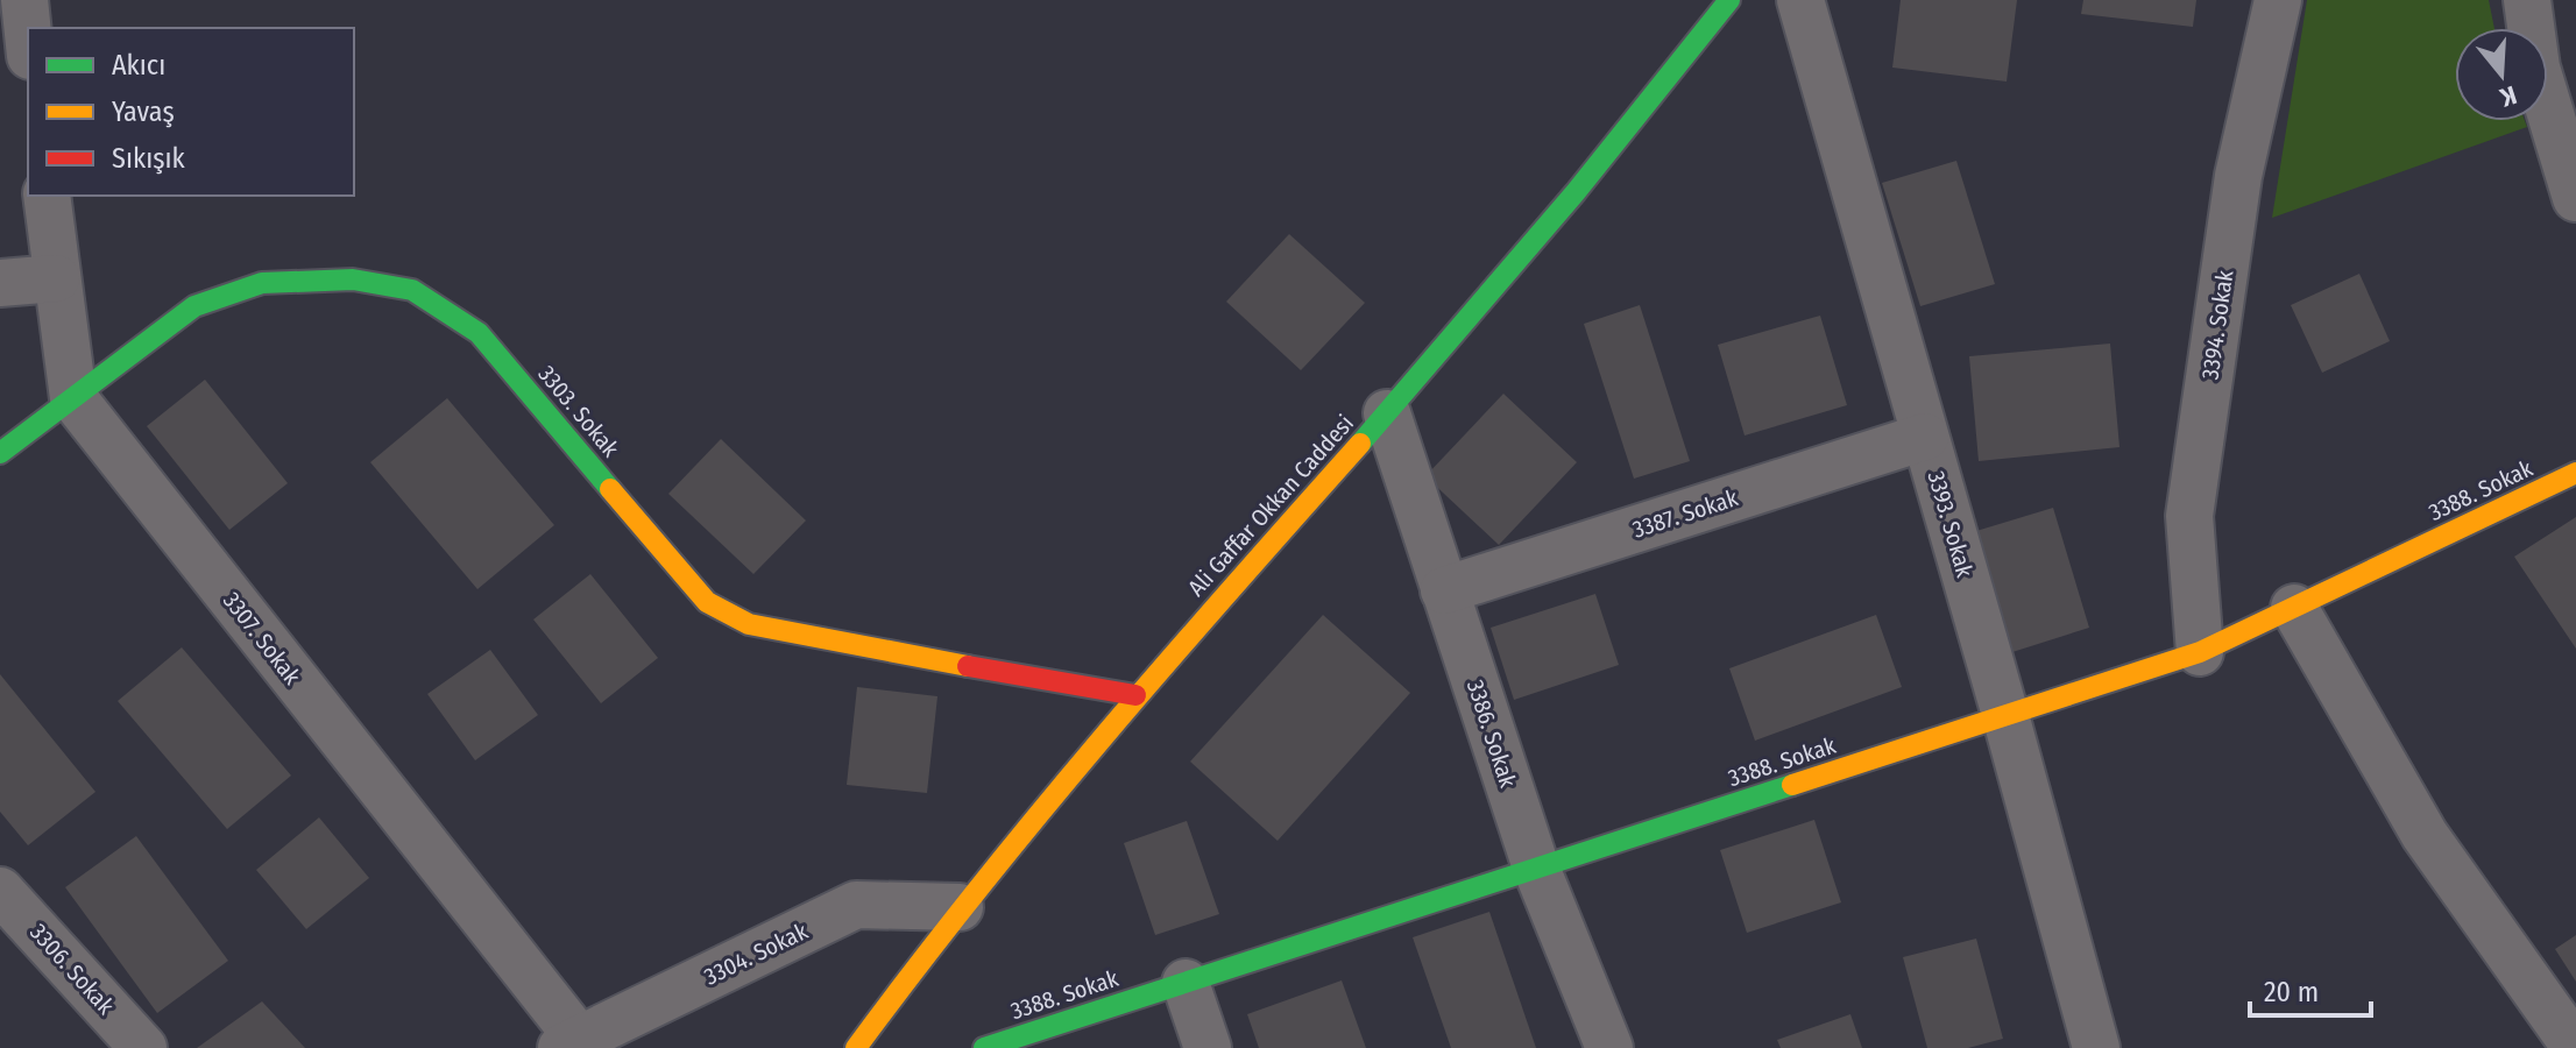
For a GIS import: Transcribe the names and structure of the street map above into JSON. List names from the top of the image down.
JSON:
{
  "streets": {
    "street": [
      "3394. Sokak",
      "3303. Sokak",
      "3388. Sokak",
      "Ali Gaffar Okkan Caddesi",
      "3387. Sokak",
      "3393. Sokak",
      "3307. Sokak",
      "3386. Sokak",
      "3304. Sokak",
      "3306. Sokak"
    ]
  },
  "crossings": [
    ["3394. Sokak", "3388. Sokak"],
    ["3303. Sokak", "Ali Gaffar Okkan Caddesi"],
    ["3303. Sokak", "3307. Sokak"],
    ["3388. Sokak", "3393. Sokak"],
    ["3388. Sokak", "3386. Sokak"],
    ["Ali Gaffar Okkan Caddesi", "3386. Sokak"],
    ["Ali Gaffar Okkan Caddesi", "3304. Sokak"],
    ["3387. Sokak", "3393. Sokak"],
    ["3387. Sokak", "3386. Sokak"],
    ["3307. Sokak", "3304. Sokak"]
  ],
  "legend": ["Akıcı", "Yavaş", "Sıkışık"],
  "scale_bar": "20 m",
  "north": "bottom"
}
